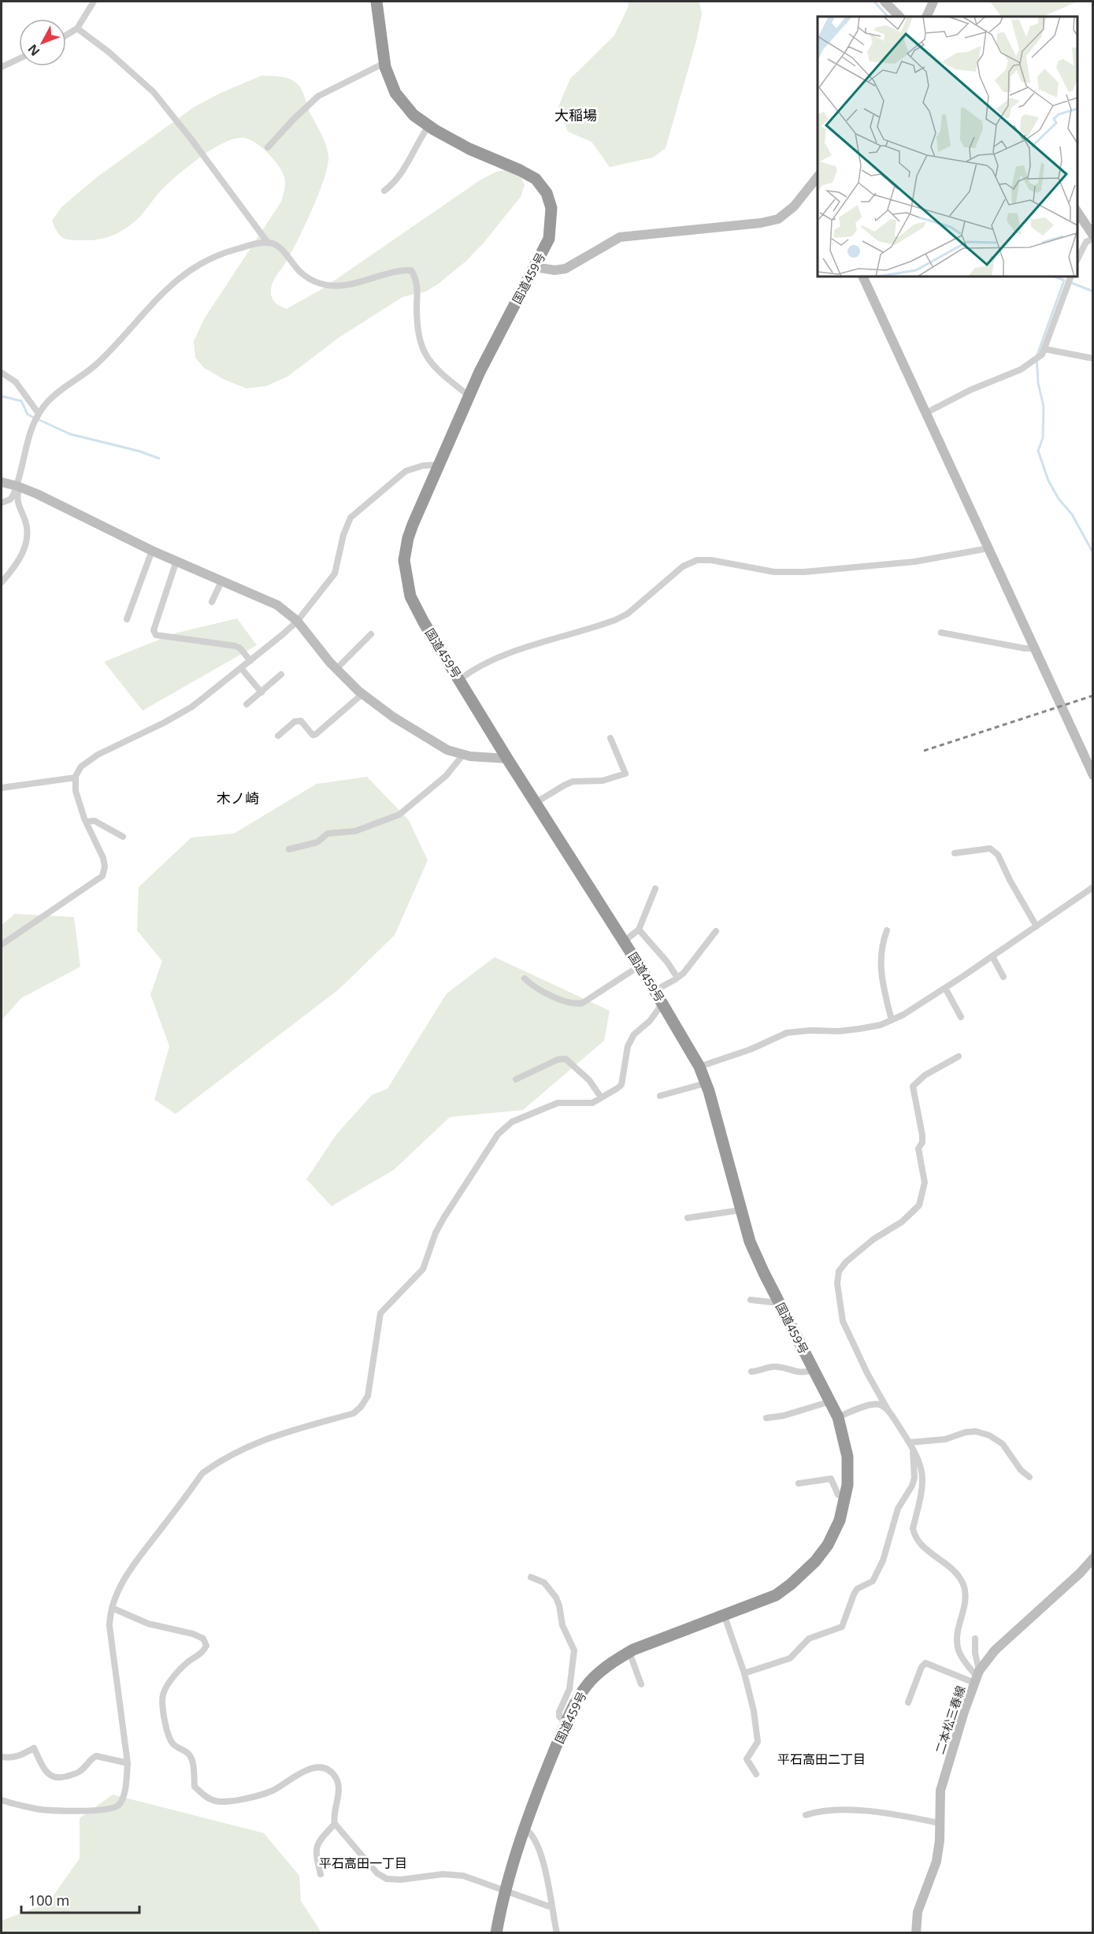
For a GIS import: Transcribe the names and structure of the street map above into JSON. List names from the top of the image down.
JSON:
{
  "streets": {
    "highway": ["国道459号"],
    "street": ["二本松三春線"]
  },
  "districts": [
    "大稲場",
    "木ノ崎",
    "平石高田二丁目",
    "平石高田一丁目"
  ],
  "scale_bar": "100 m",
  "north": "bottom left"
}
